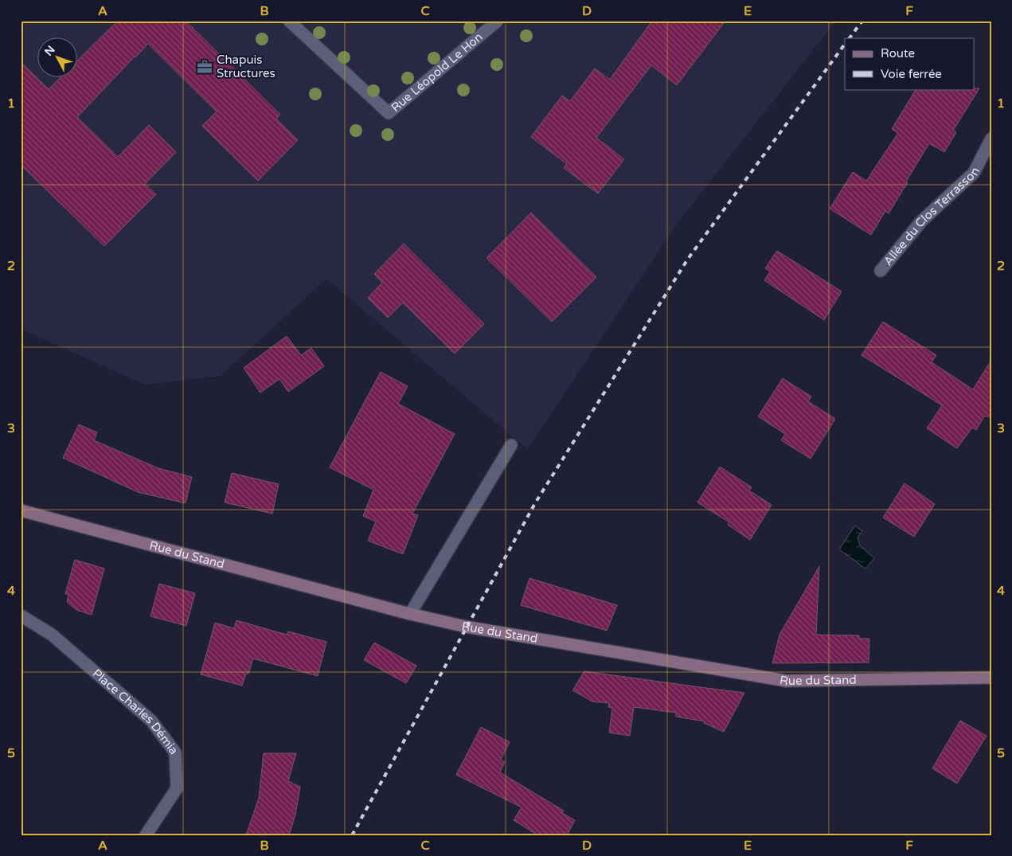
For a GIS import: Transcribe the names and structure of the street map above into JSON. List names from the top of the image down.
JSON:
{
  "streets": {
    "street": [
      "Rue Léopold Le Hon",
      "Allée du Clos Terrasson",
      "Rue du Stand",
      "Place Charles Démia"
    ]
  },
  "places": {
    "office": ["Chapuis Structures"]
  },
  "legend": ["Route", "Voie ferrée"],
  "north": "top left",
  "grid": {
    "columns": [
      "A",
      "B",
      "C",
      "D",
      "E",
      "F"
    ],
    "rows": [
      "1",
      "2",
      "3",
      "4",
      "5"
    ]
  }
}
